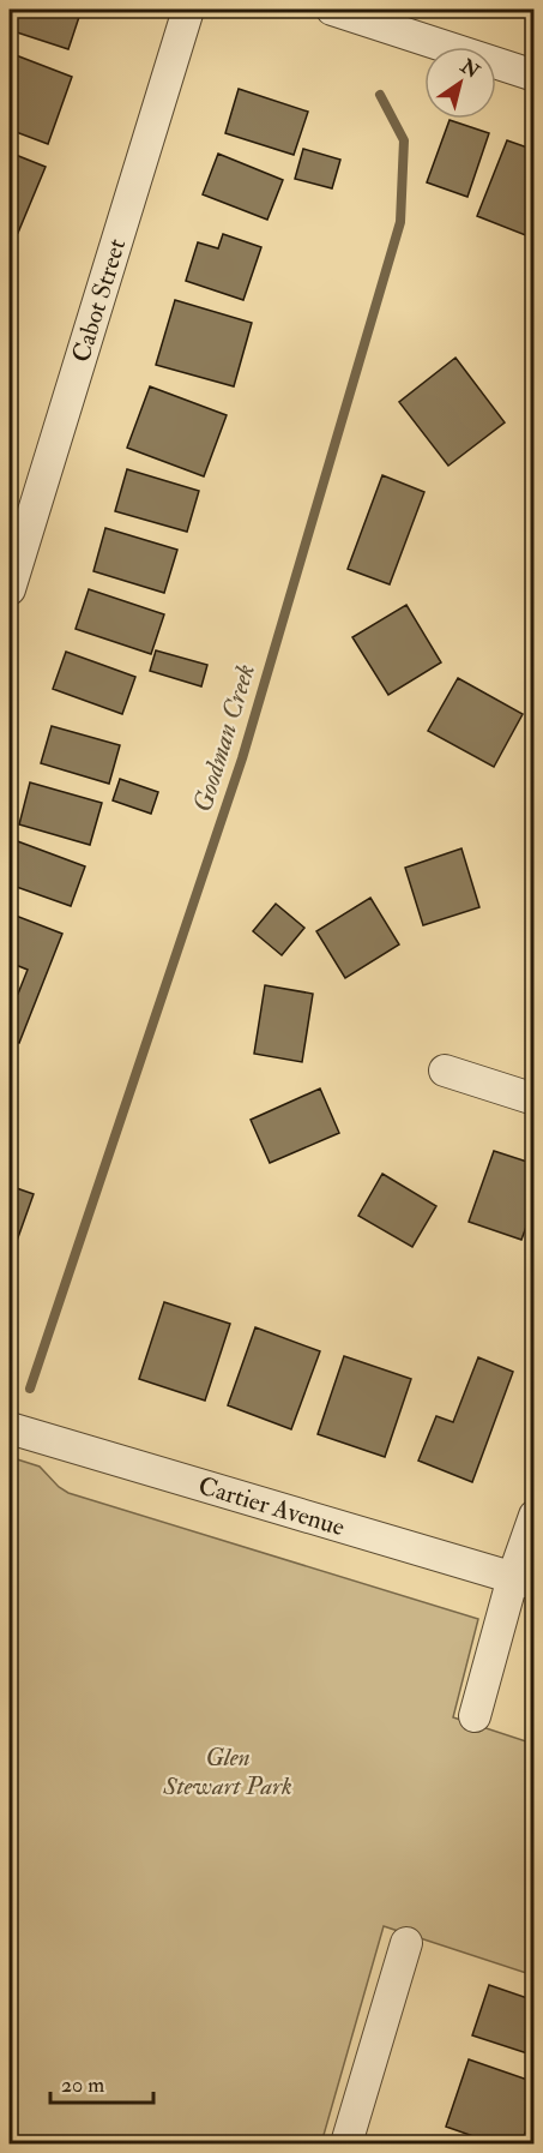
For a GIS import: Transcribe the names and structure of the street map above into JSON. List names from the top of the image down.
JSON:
{
  "streets": {
    "street": ["Cabot Street", "Cartier Avenue"]
  },
  "water": ["Goodman Creek"],
  "parks": ["Glen Stewart Park"],
  "scale_bar": "20 m",
  "north": "top right"
}
